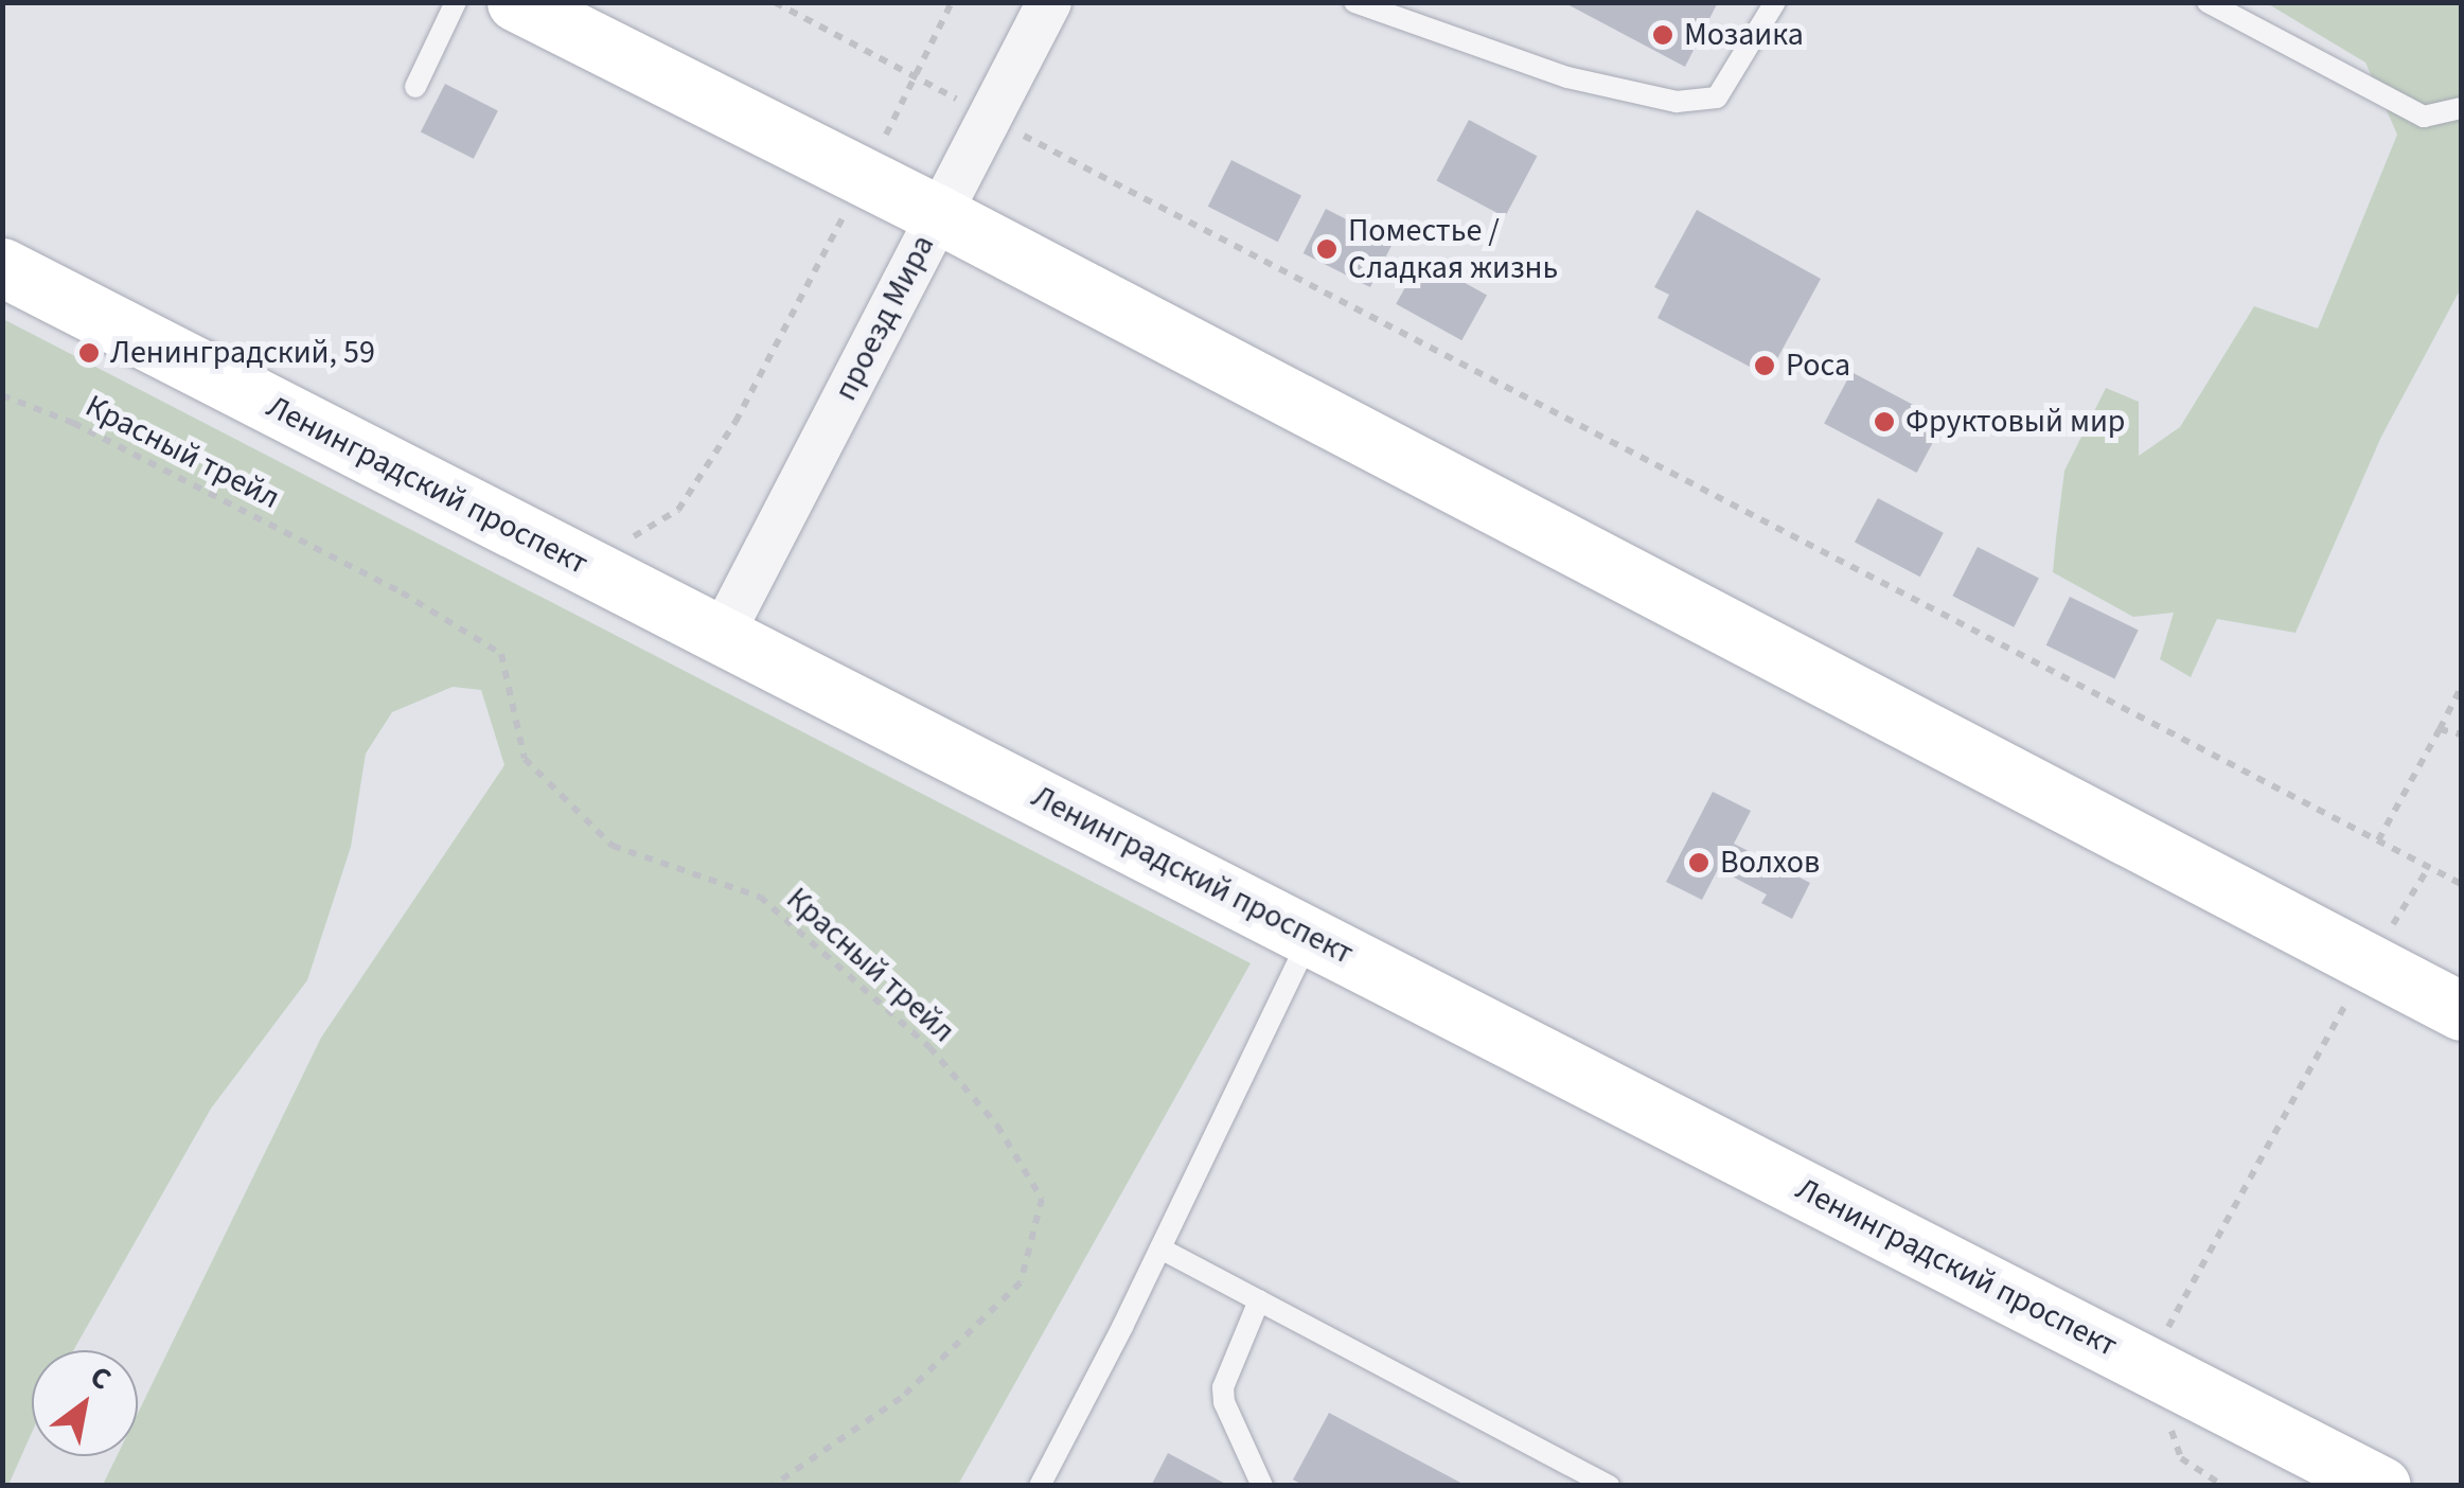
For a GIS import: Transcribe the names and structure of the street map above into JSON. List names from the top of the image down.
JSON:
{
  "streets": {
    "main road": ["Ленинградский проспект"],
    "street": ["проезд Мира"],
    "path": ["Красный трейл"]
  },
  "crossings": [
    ["проезд Мира", "Ленинградский проспект"]
  ],
  "places": [
    "Мозаика",
    "Поместье / Сладкая жизнь",
    "Ленинградский, 59",
    "Роса",
    "Фруктовый мир",
    "Волхов"
  ],
  "north": "top right"
}
